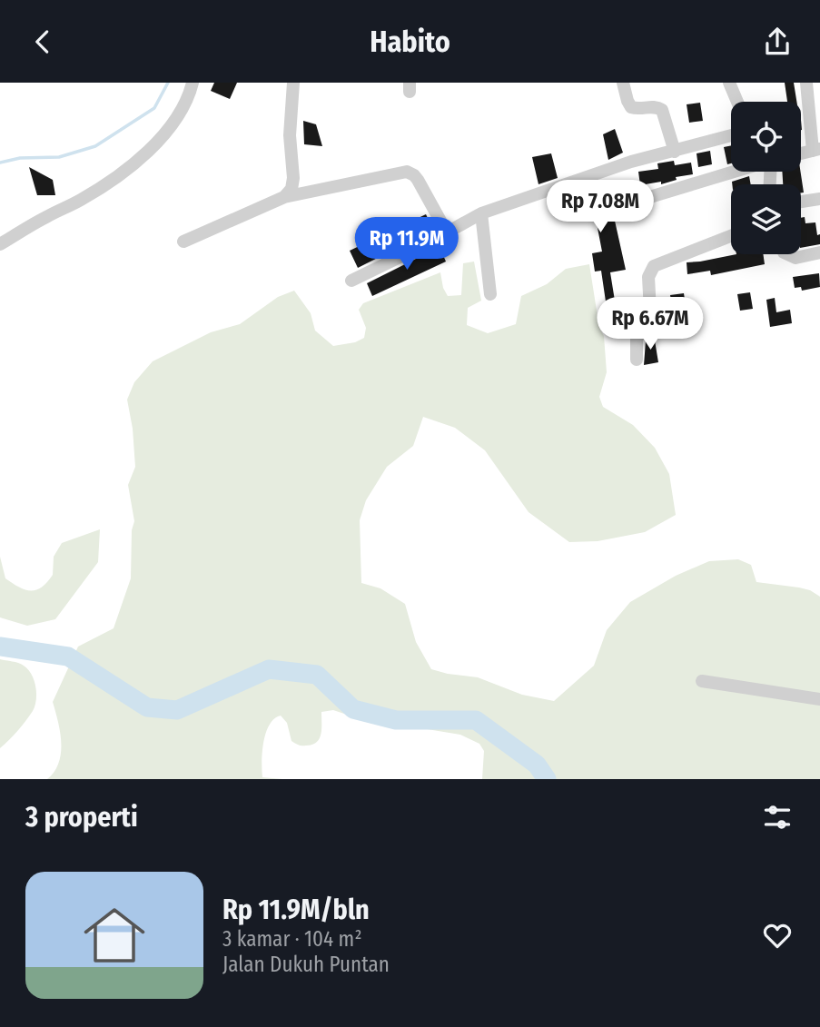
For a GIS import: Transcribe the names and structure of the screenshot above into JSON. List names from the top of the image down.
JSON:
{
  "page": {
    "header": "Habito",
    "price": ["Rp 7.08M", "Rp 11.9M", "Rp 6.67M"],
    "heading": "3 properti",
    "list": [
      {
        "name": "Rp 11.9M/bln",
        "note": "3 kamar · 104 m² · Jalan Dukuh Puntan"
      }
    ]
  }
}
